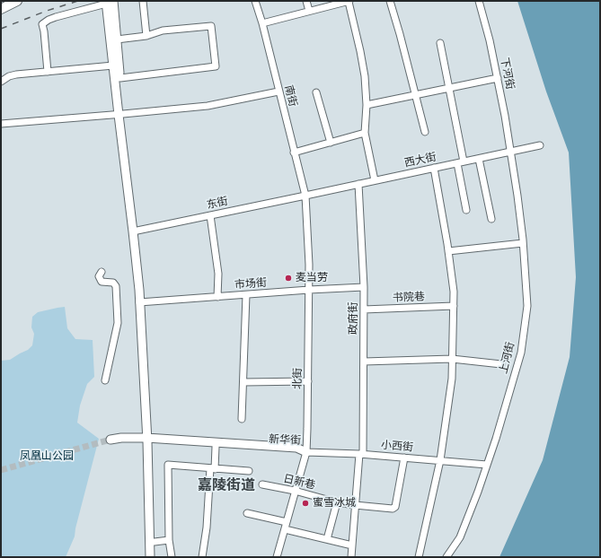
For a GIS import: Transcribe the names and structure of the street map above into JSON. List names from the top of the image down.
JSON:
{
  "streets": {
    "main road": ["新华街"],
    "street": [
      "下河街",
      "南街",
      "西大街",
      "东街",
      "市场街",
      "书院巷",
      "政府街",
      "上河街",
      "北街",
      "小西街",
      "日新巷"
    ]
  },
  "crossings": [
    ["下河街", "西大街"],
    ["下河街", "上河街"],
    ["南街", "西大街"],
    ["南街", "东街"],
    ["南街", "北街"],
    ["西大街", "东街"],
    ["西大街", "政府街"],
    ["西大街", "上河街"],
    ["西大街", "北街"],
    ["东街", "北街"],
    ["市场街", "政府街"],
    ["市场街", "北街"],
    ["书院巷", "政府街"],
    ["政府街", "小西街"],
    ["政府街", "日新巷"],
    ["上河街", "小西街"],
    ["北街", "新华街"],
    ["北街", "小西街"],
    ["北街", "日新巷"],
    ["新华街", "小西街"],
    ["小西街", "日新巷"]
  ],
  "districts": ["嘉陵街道"],
  "parks": ["凤凰山公园"],
  "places": ["麦当劳", "蜜雪冰城"]
}
